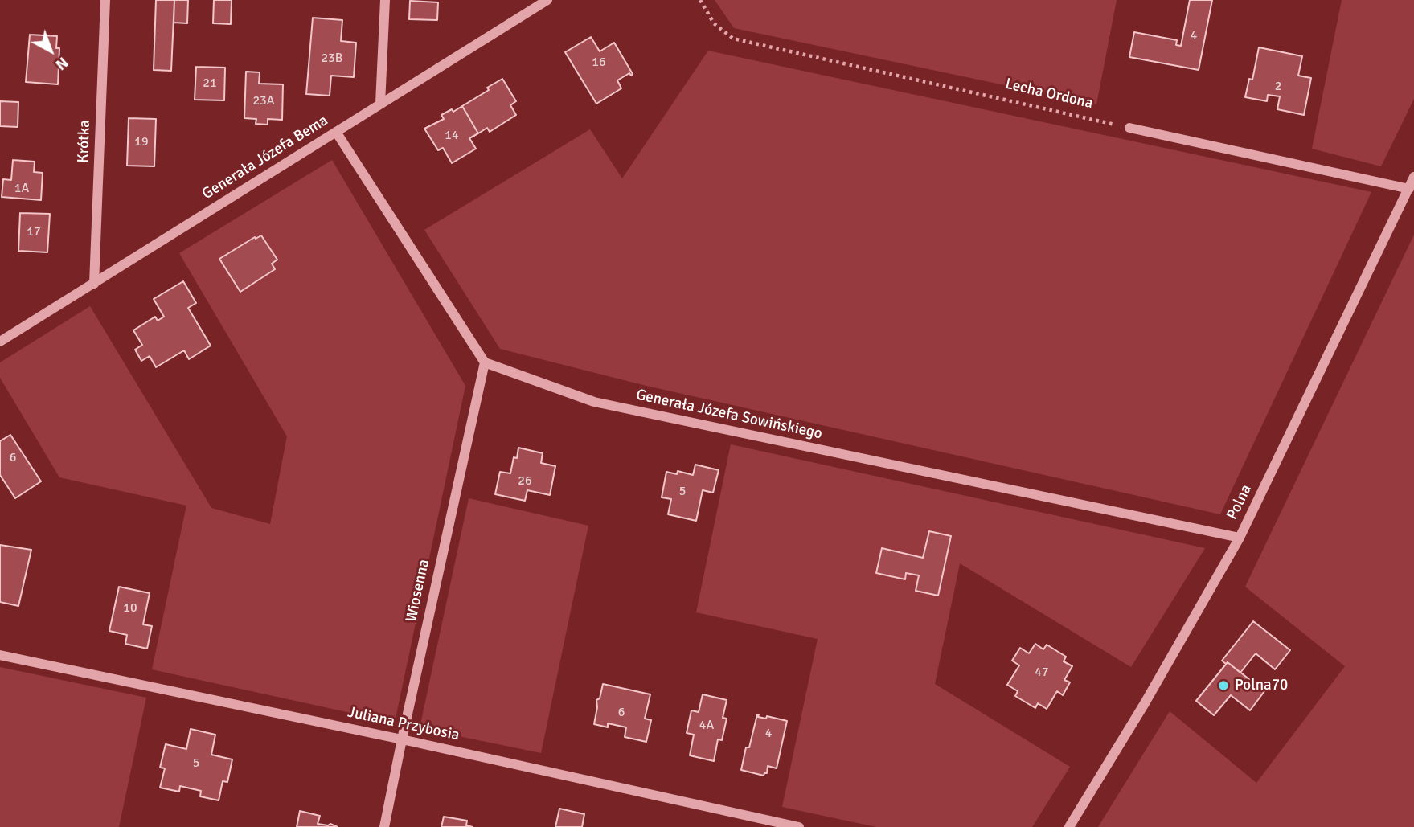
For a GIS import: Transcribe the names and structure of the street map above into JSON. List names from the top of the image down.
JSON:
{
  "streets": {
    "street": [
      "Krótka",
      "Generała Józefa Bema",
      "Generała Józefa Sowińskiego",
      "Polna",
      "Wiosenna",
      "Juliana Przybosia"
    ],
    "path": ["Lecha Ordona"]
  },
  "crossings": [
    ["Krótka", "Generała Józefa Bema"],
    ["Generała Józefa Sowińskiego", "Polna"],
    ["Generała Józefa Sowińskiego", "Wiosenna"],
    ["Wiosenna", "Juliana Przybosia"]
  ],
  "places": ["Polna70"],
  "house_numbers": [
    "4",
    "23B",
    "16",
    "21",
    "2",
    "23A",
    "14",
    "19",
    "1A",
    "17",
    "6",
    "26",
    "5",
    "10",
    "47",
    "6",
    "4A",
    "4",
    "5"
  ],
  "north": "bottom right"
}
